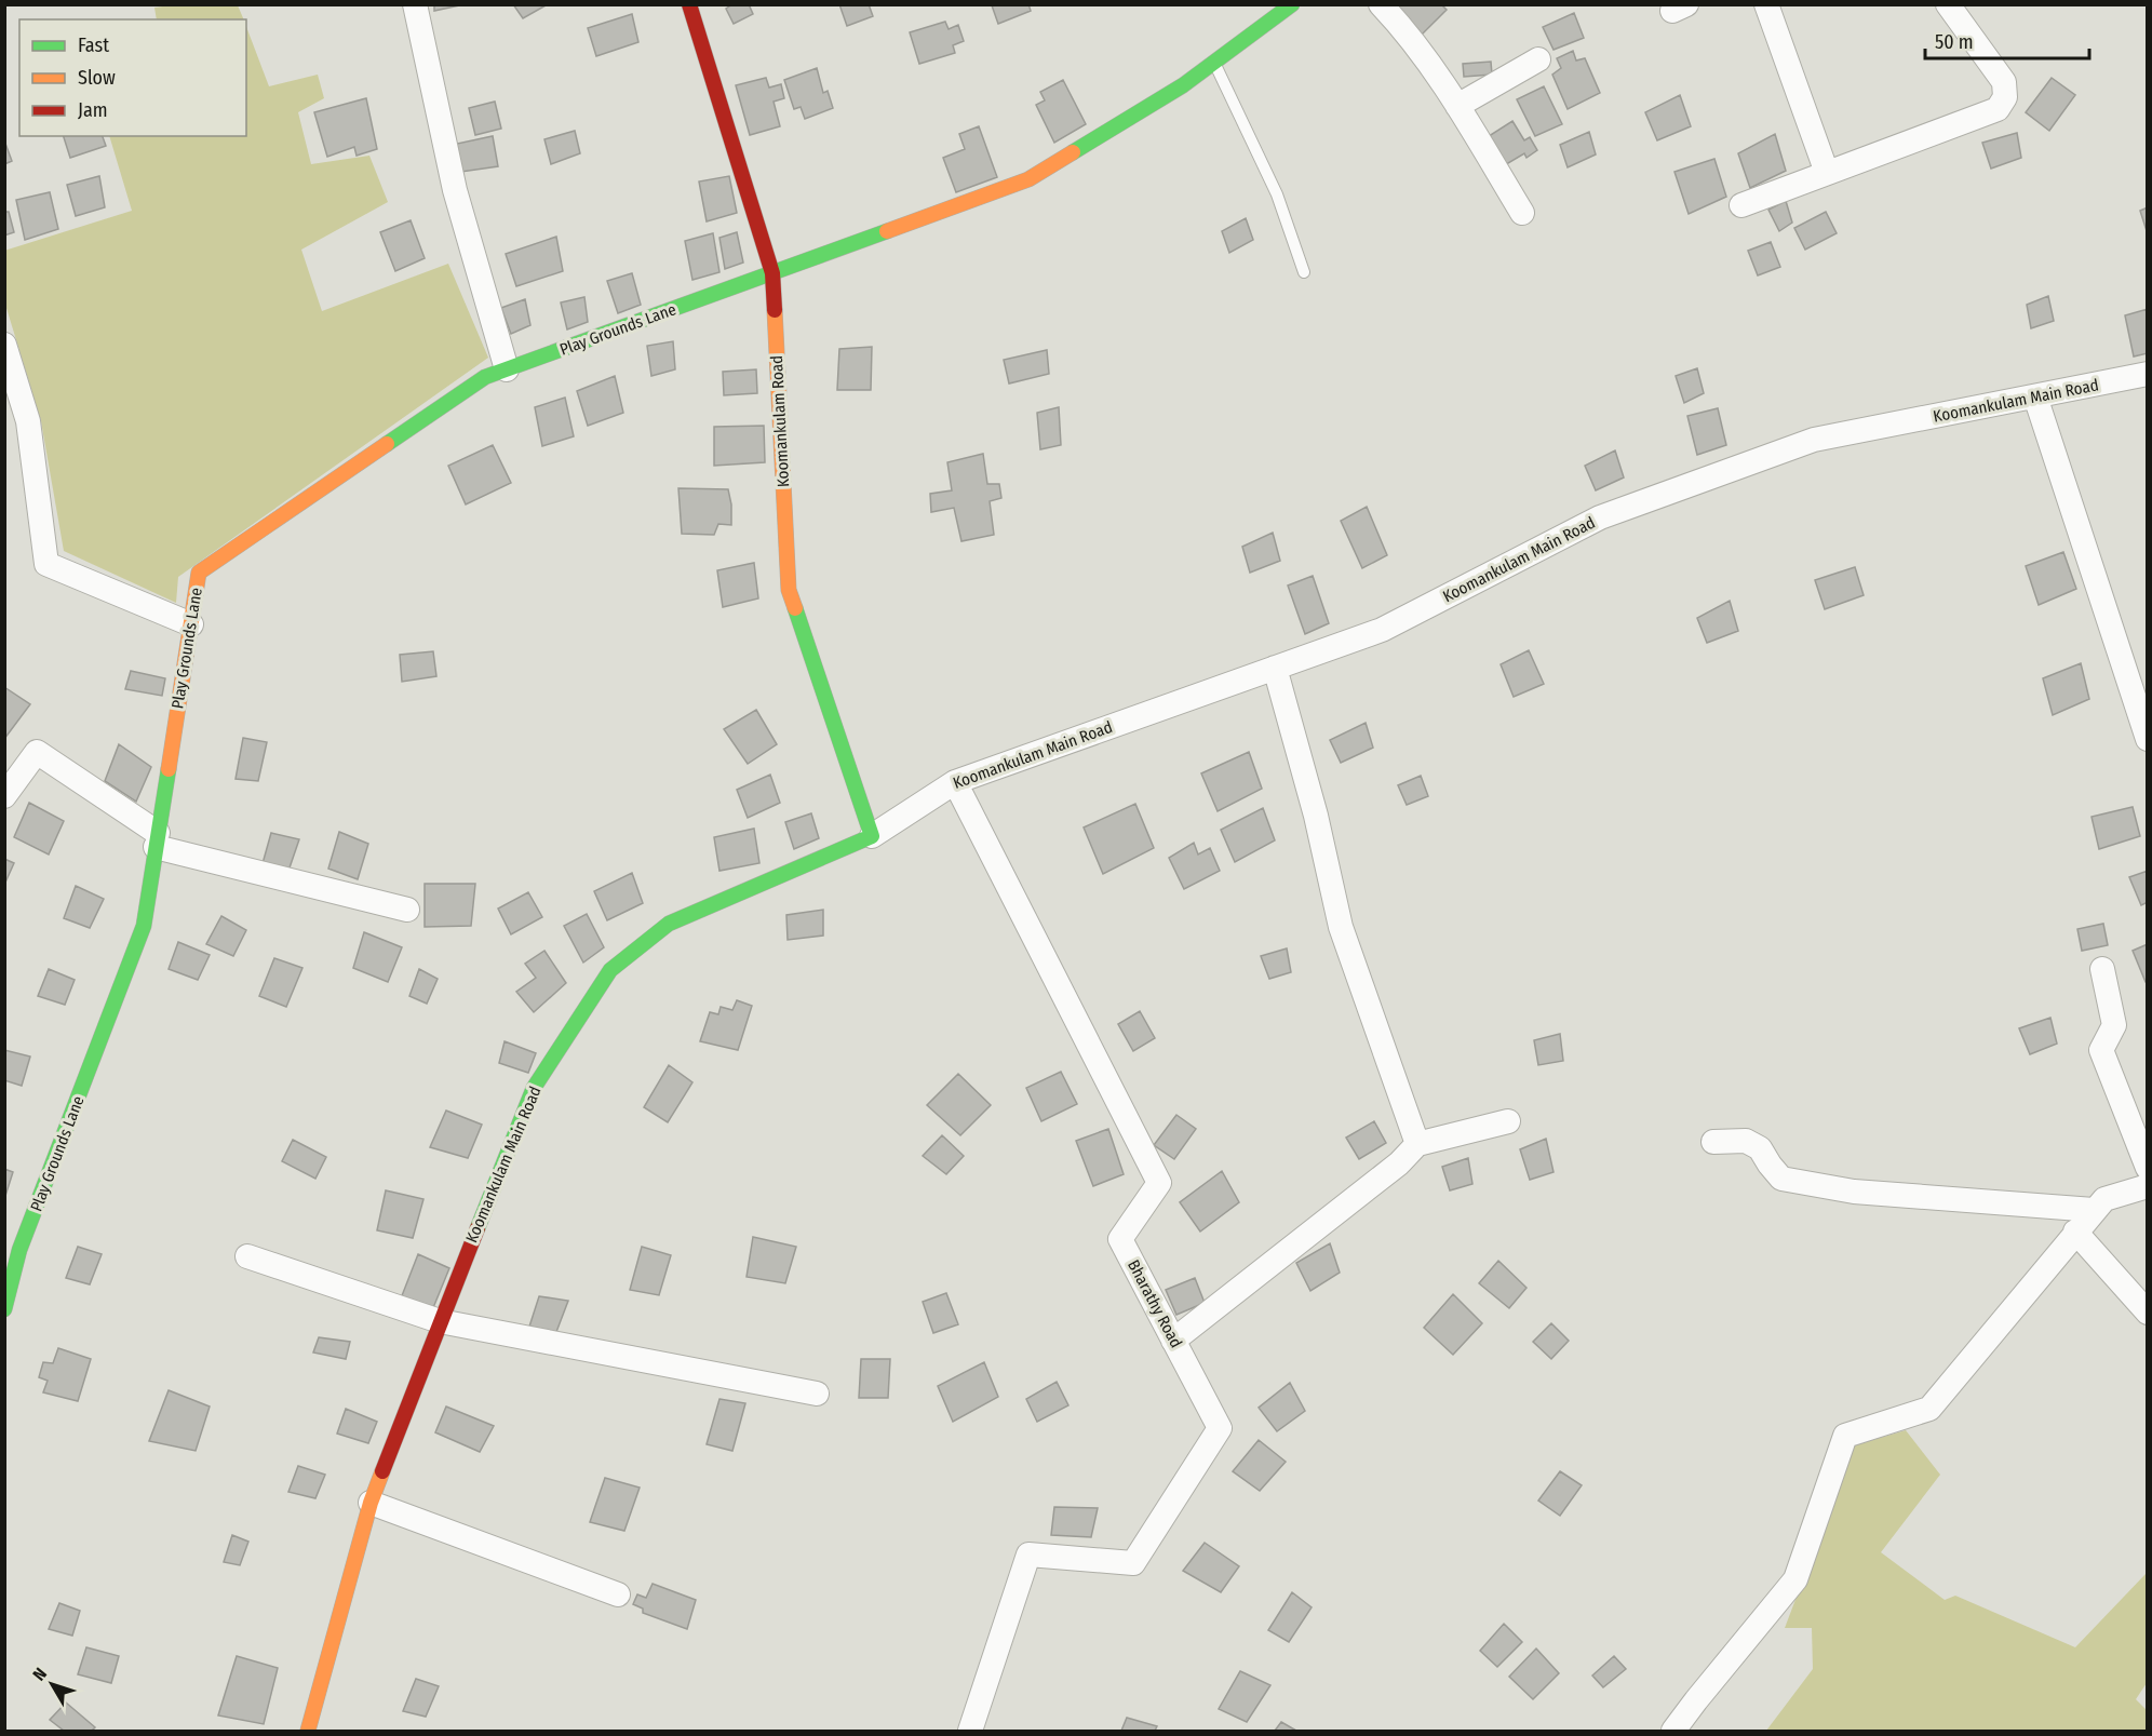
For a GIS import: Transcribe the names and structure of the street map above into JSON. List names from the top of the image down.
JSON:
{
  "streets": {
    "street": [
      "Play Grounds Lane",
      "Koomankulam Main Road",
      "Koomankulam Road",
      "Bharathy Road"
    ]
  },
  "crossings": [
    ["Play Grounds Lane", "Koomankulam Road"],
    ["Koomankulam Main Road", "Koomankulam Road"],
    ["Koomankulam Main Road", "Bharathy Road"]
  ],
  "legend": ["Fast", "Slow", "Jam"],
  "scale_bar": "50 m",
  "north": "top left"
}
